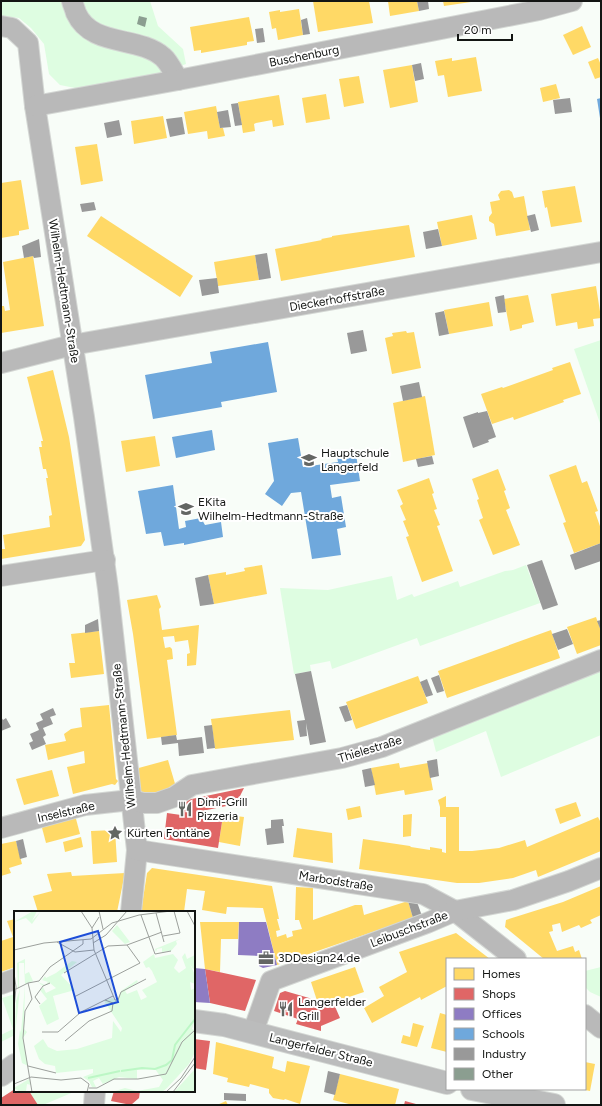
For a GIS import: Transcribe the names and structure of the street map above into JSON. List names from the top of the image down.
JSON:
{
  "streets": {
    "main road": ["Langerfelder Straße"],
    "street": [
      "Buschenburg",
      "Wilhelm-Hedtmann-Straße",
      "Dieckerhoffstraße",
      "Thielestraße",
      "Inselstraße",
      "Marbodstraße",
      "Leibuschstraße"
    ]
  },
  "crossings": [
    ["Buschenburg", "Wilhelm-Hedtmann-Straße"],
    ["Wilhelm-Hedtmann-Straße", "Dieckerhoffstraße"],
    ["Wilhelm-Hedtmann-Straße", "Thielestraße"],
    ["Wilhelm-Hedtmann-Straße", "Inselstraße"],
    ["Wilhelm-Hedtmann-Straße", "Marbodstraße"],
    ["Thielestraße", "Inselstraße"],
    ["Marbodstraße", "Leibuschstraße"],
    ["Leibuschstraße", "Langerfelder Straße"]
  ],
  "places": {
    "school or university": ["Hauptschule Langerfeld", "EKita Wilhelm-Hedtmann-Straße"],
    "restaurant": ["Dimi-Grill Pizzeria", "Langerfelder Grill"],
    "place": ["Kürten Fontäne"],
    "office": ["3DDesign24.de"]
  },
  "legend": [
    "Homes",
    "Shops",
    "Offices",
    "Schools",
    "Industry",
    "Other"
  ],
  "scale_bar": "20 m"
}
